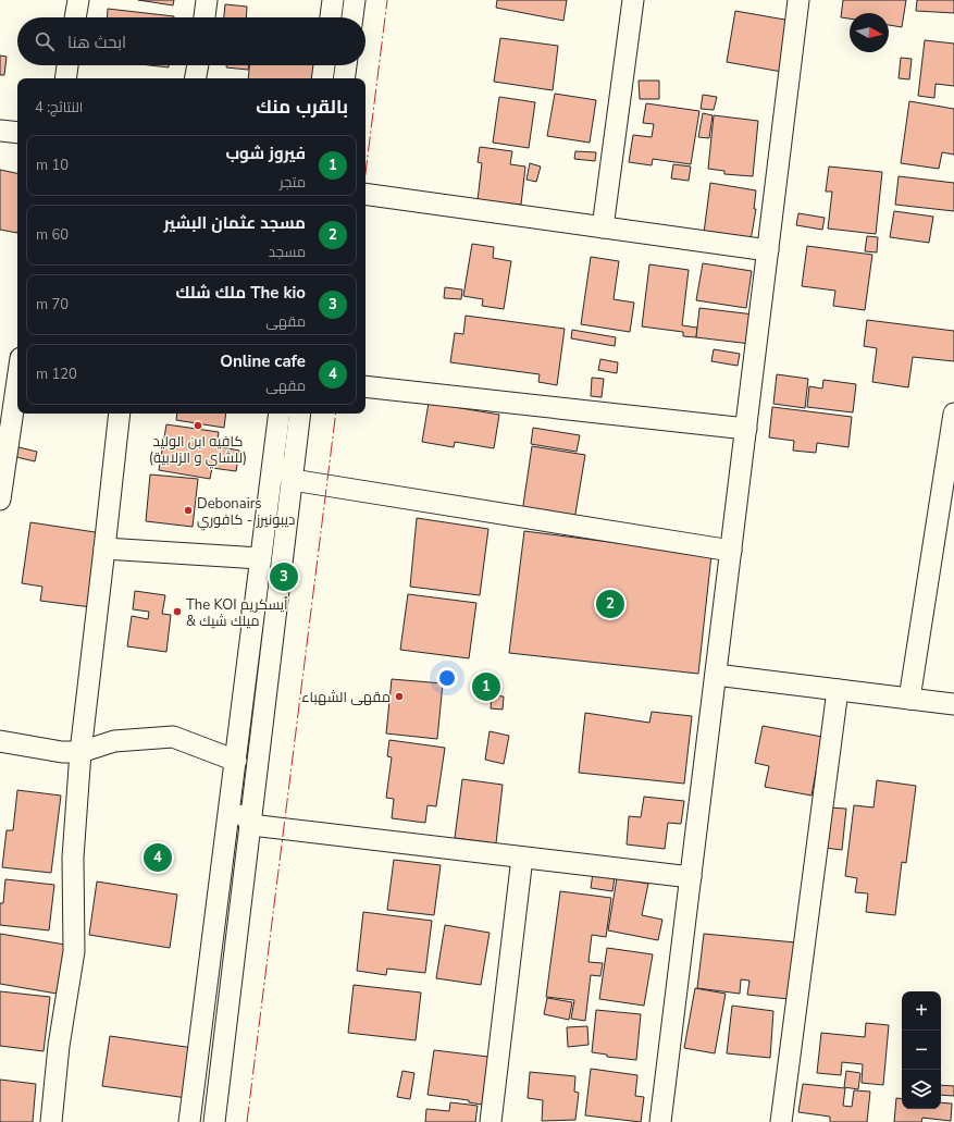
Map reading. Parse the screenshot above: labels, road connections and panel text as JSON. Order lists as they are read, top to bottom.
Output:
{
  "places": [
    "كافيه ابن الوليد (للشاي و الزلابية)",
    "Debonairs ديبونيرز - كافوري",
    "The KOI ٱيسكريم & ميلك شيك",
    "مقهى الشهباء"
  ],
  "north": "right",
  "page": {
    "search": "ابحث هنا",
    "heading": ["بالقرب منك", "النتائج: 4"],
    "list": [
      {
        "mark": "1",
        "name": "فيروز شوب",
        "note": "متجر",
        "value": "10 m"
      },
      {
        "mark": "2",
        "name": "مسجد عثمان البشير",
        "note": "مسجد",
        "value": "60 m"
      },
      {
        "mark": "3",
        "name": "The kio ملك شلك",
        "note": "مقهى",
        "value": "70 m"
      },
      {
        "mark": "4",
        "name": "Online cafe",
        "note": "مقهى",
        "value": "120 m"
      }
    ],
    "pins": [
      "3",
      "2",
      "1",
      "4"
    ],
    "map_buttons": ["+", "−"]
  }
}
